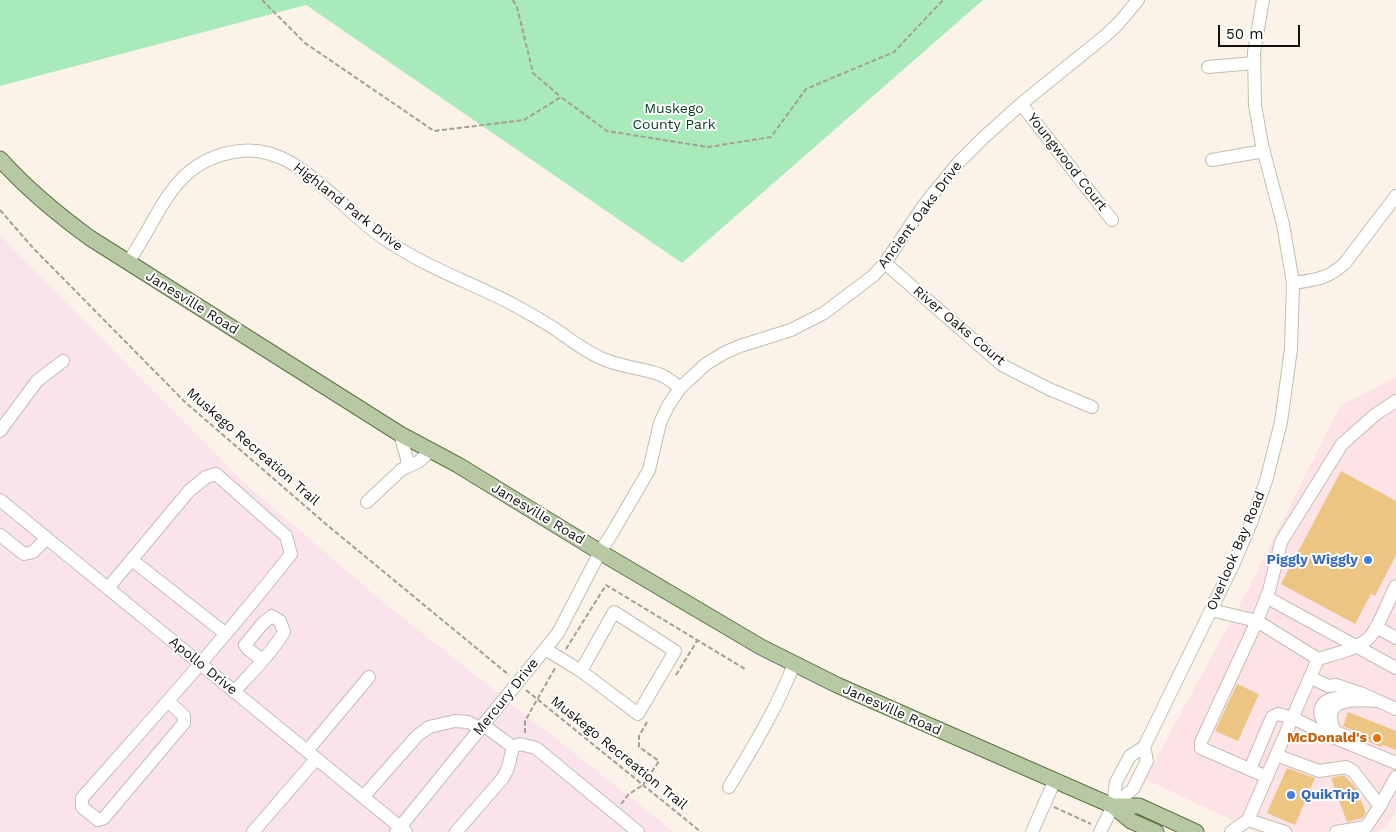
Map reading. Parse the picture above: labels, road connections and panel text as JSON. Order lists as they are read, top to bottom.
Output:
{
  "streets": {
    "main road": ["Janesville Road"],
    "street": [
      "Youngwood Court",
      "Highland Park Drive",
      "Ancient Oaks Drive",
      "River Oaks Court",
      "Overlook Bay Road",
      "Apollo Drive",
      "Mercury Drive"
    ],
    "path": ["Muskego Recreation Trail"]
  },
  "crossings": [
    ["Youngwood Court", "Ancient Oaks Drive"],
    ["Highland Park Drive", "Ancient Oaks Drive"],
    ["Highland Park Drive", "Janesville Road"],
    ["Ancient Oaks Drive", "Janesville Road"],
    ["Ancient Oaks Drive", "River Oaks Court"],
    ["Ancient Oaks Drive", "Mercury Drive"],
    ["Janesville Road", "Overlook Bay Road"],
    ["Janesville Road", "Mercury Drive"],
    ["Apollo Drive", "Mercury Drive"]
  ],
  "parks": ["Muskego County Park"],
  "places": ["Piggly Wiggly", "McDonald's", "QuikTrip"],
  "scale_bar": "50 m"
}
